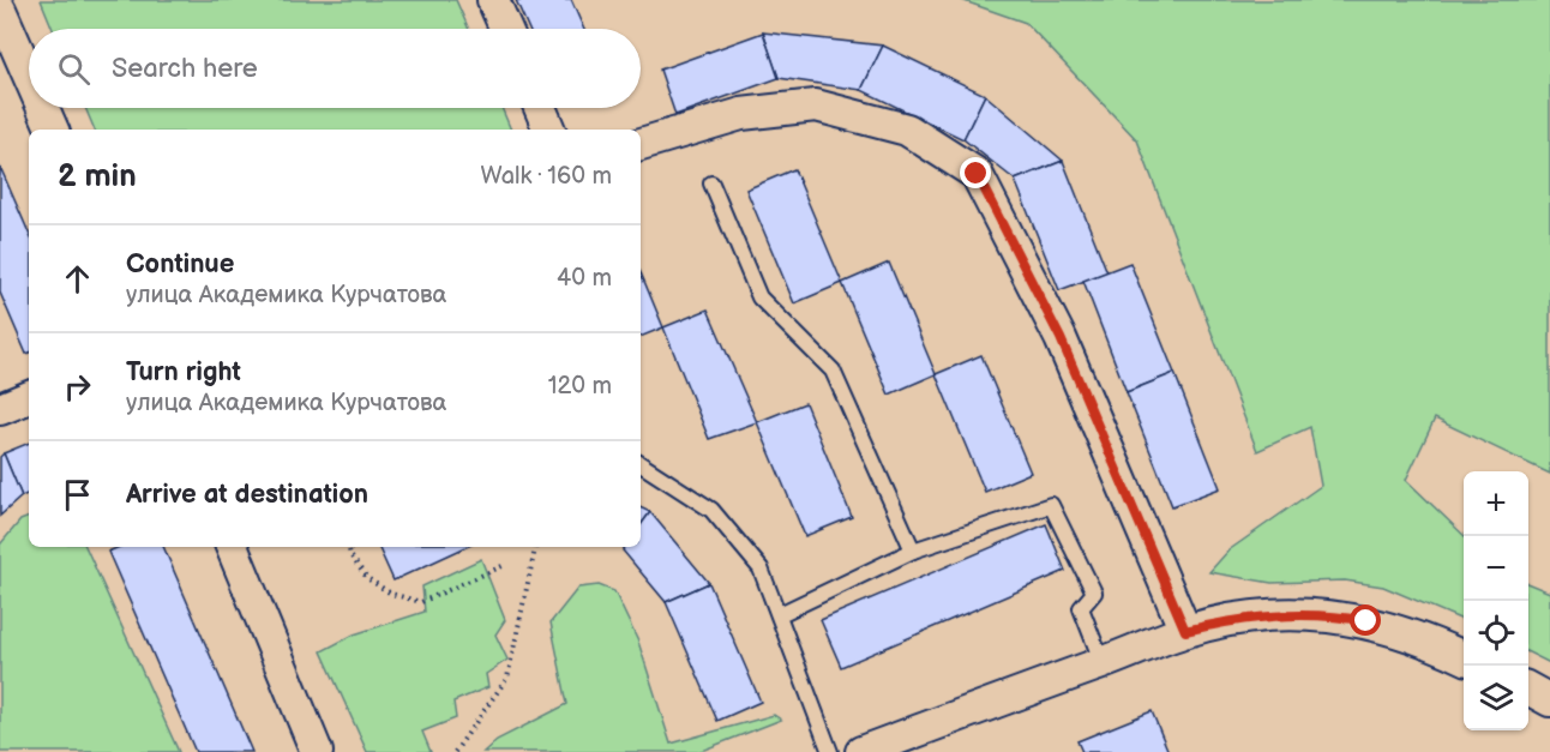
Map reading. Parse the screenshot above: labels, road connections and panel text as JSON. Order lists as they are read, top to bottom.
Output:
{
  "page": {
    "search": "Search here",
    "heading": ["2 min", "Walk · 160 m"],
    "list": [
      ["Continue", "улица Академика Курчатова", "40 m"],
      ["Turn right", "улица Академика Курчатова", "120 m"],
      "Arrive at destination"
    ],
    "map_buttons": ["+", "−"]
  }
}
